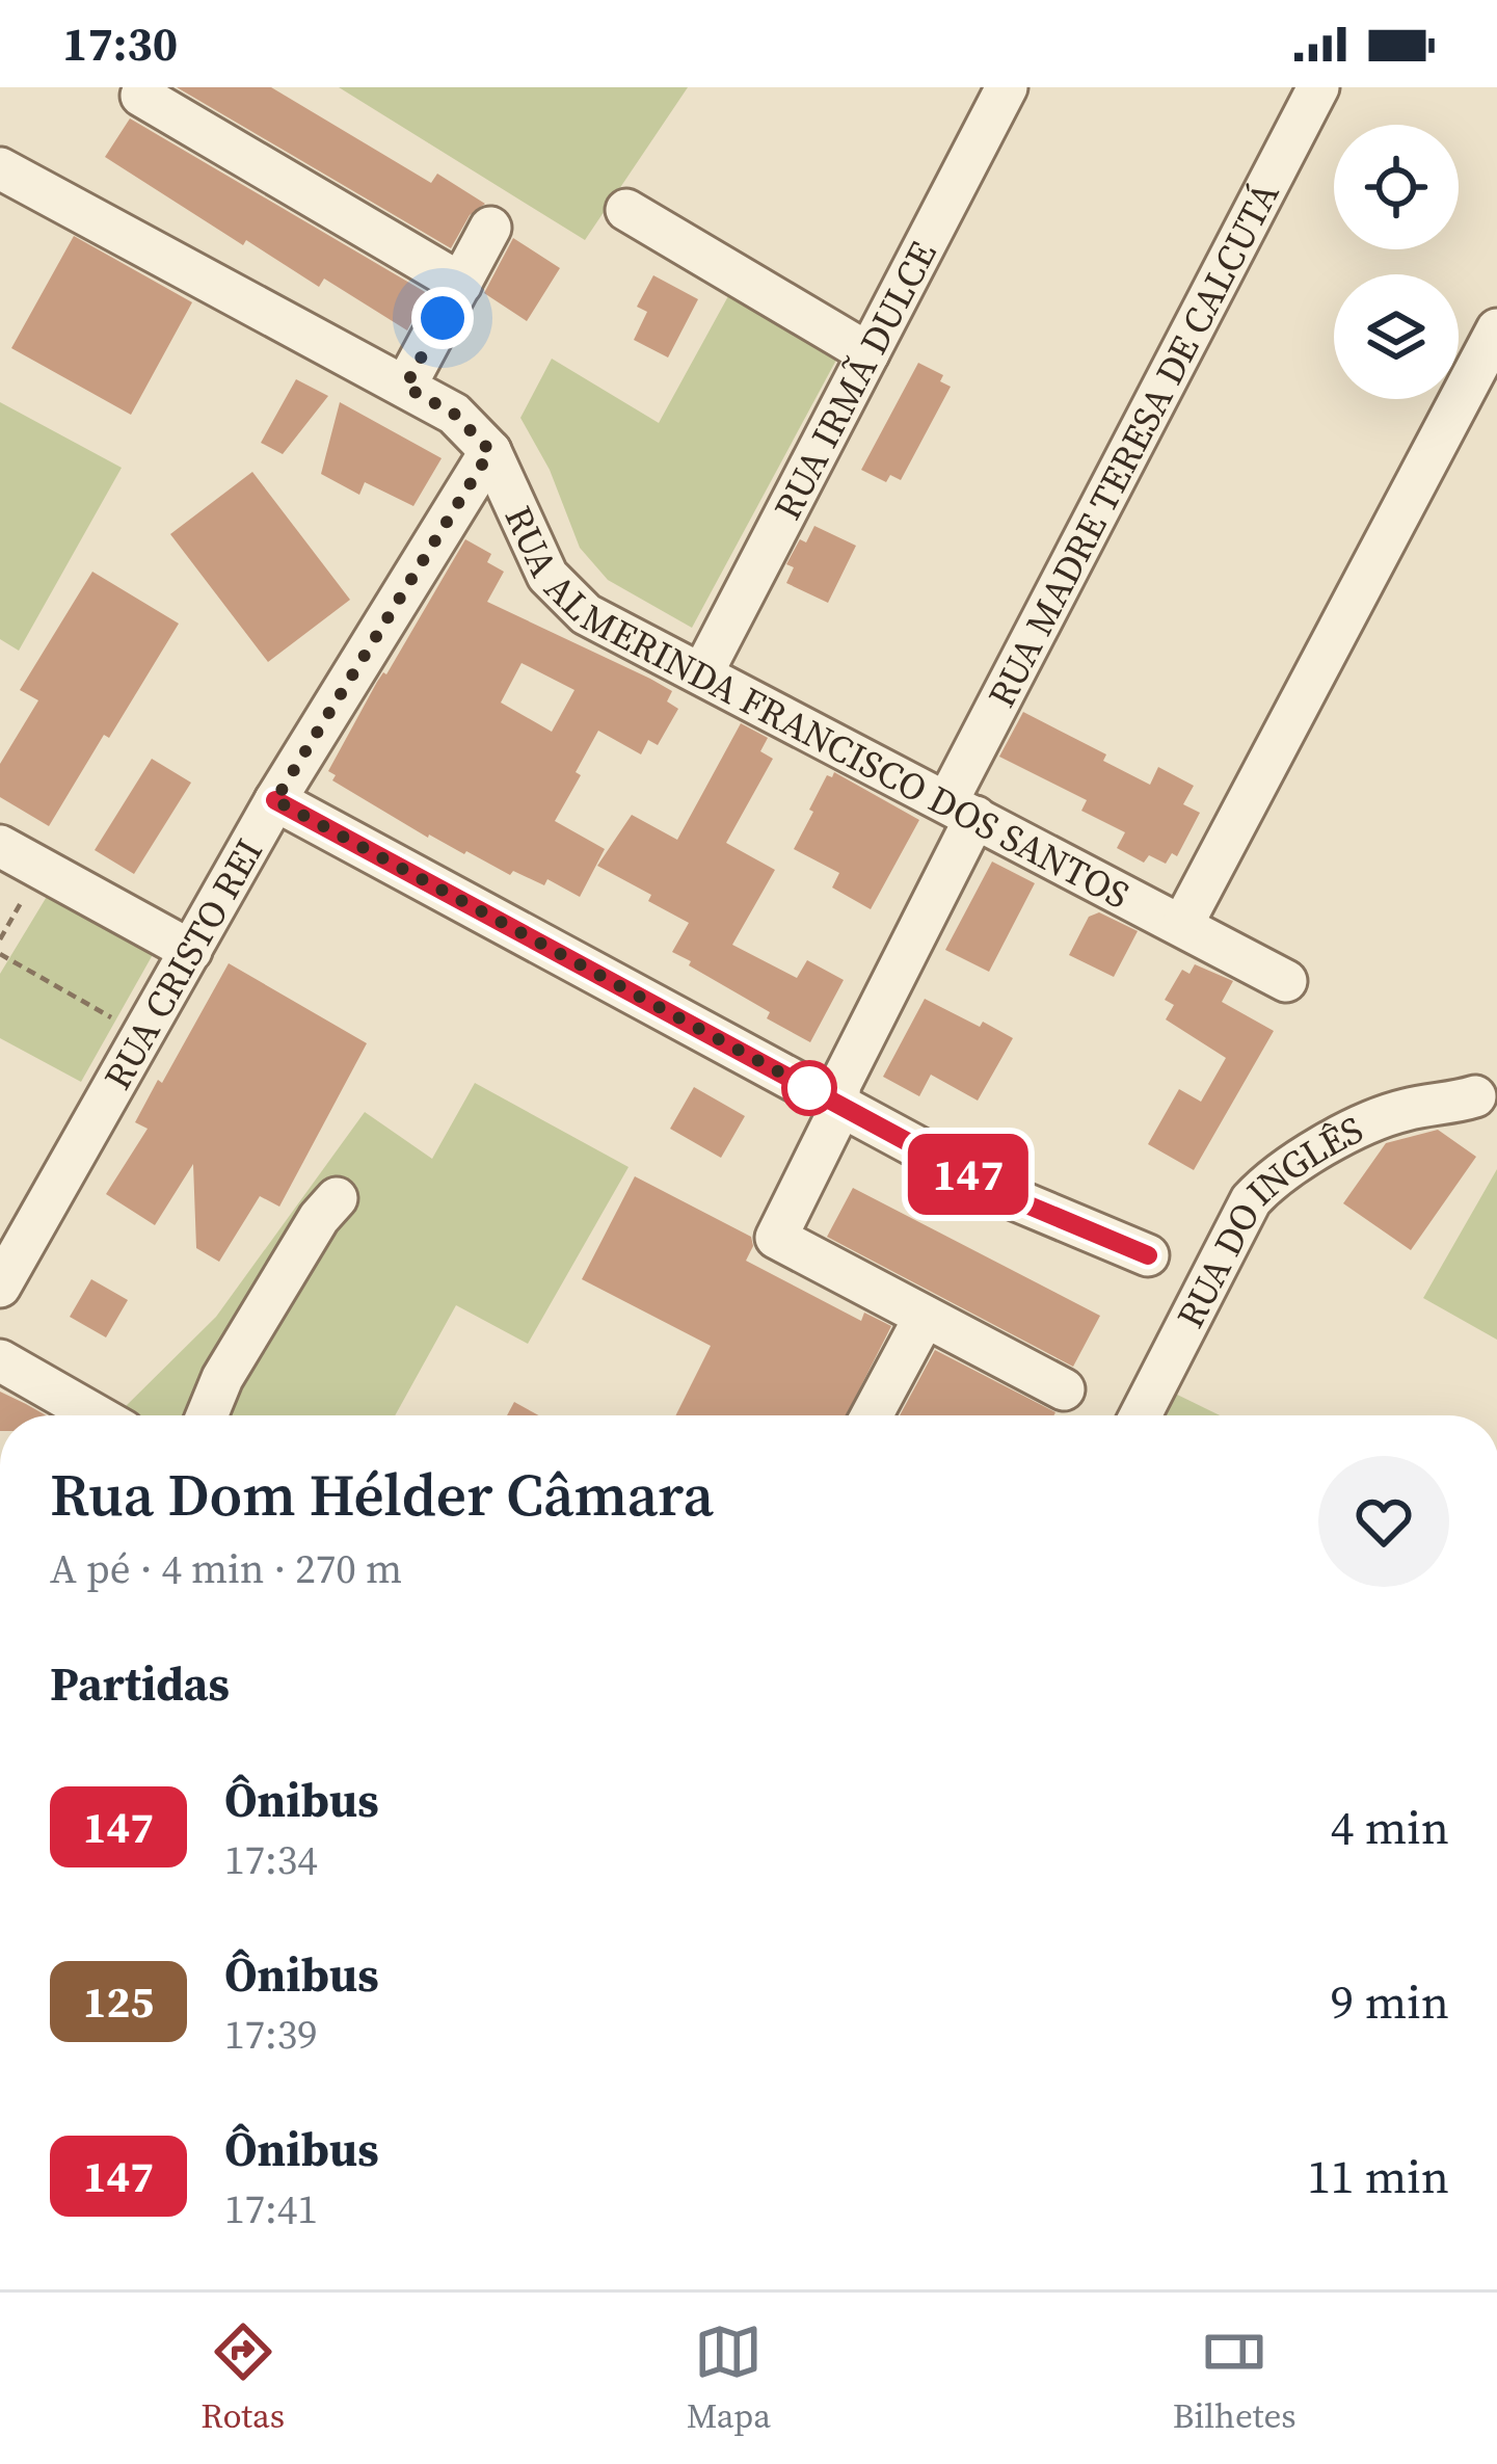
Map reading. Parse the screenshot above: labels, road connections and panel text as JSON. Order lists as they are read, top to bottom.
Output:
{
  "streets": {
    "street": [
      "RUA IRMÃ DULCE",
      "RUA MADRE TERESA DE CALCUTÁ",
      "RUA ALMERINDA FRANCISCO DOS SANTOS",
      "RUA CRISTO REI",
      "RUA DO INGLÊS"
    ]
  },
  "crossings": [
    ["RUA IRMÃ DULCE", "RUA ALMERINDA FRANCISCO DOS SANTOS"],
    ["RUA MADRE TERESA DE CALCUTÁ", "RUA ALMERINDA FRANCISCO DOS SANTOS"],
    ["RUA ALMERINDA FRANCISCO DOS SANTOS", "RUA CRISTO REI"]
  ],
  "lines": ["bus line 147"],
  "page": {
    "status": "17:30",
    "on_map": "147",
    "heading": [
      ["Rua Dom Hélder Câmara", "A pé · 4 min · 270 m"],
      "Partidas"
    ],
    "list": [
      {
        "mark": "147",
        "name": "Ônibus",
        "note": "17:34",
        "value": "4 min"
      },
      {
        "mark": "125",
        "name": "Ônibus",
        "note": "17:39",
        "value": "9 min"
      },
      {
        "mark": "147",
        "name": "Ônibus",
        "note": "17:41",
        "value": "11 min"
      }
    ],
    "tabs": ["Rotas", "Mapa", "Bilhetes"]
  }
}
